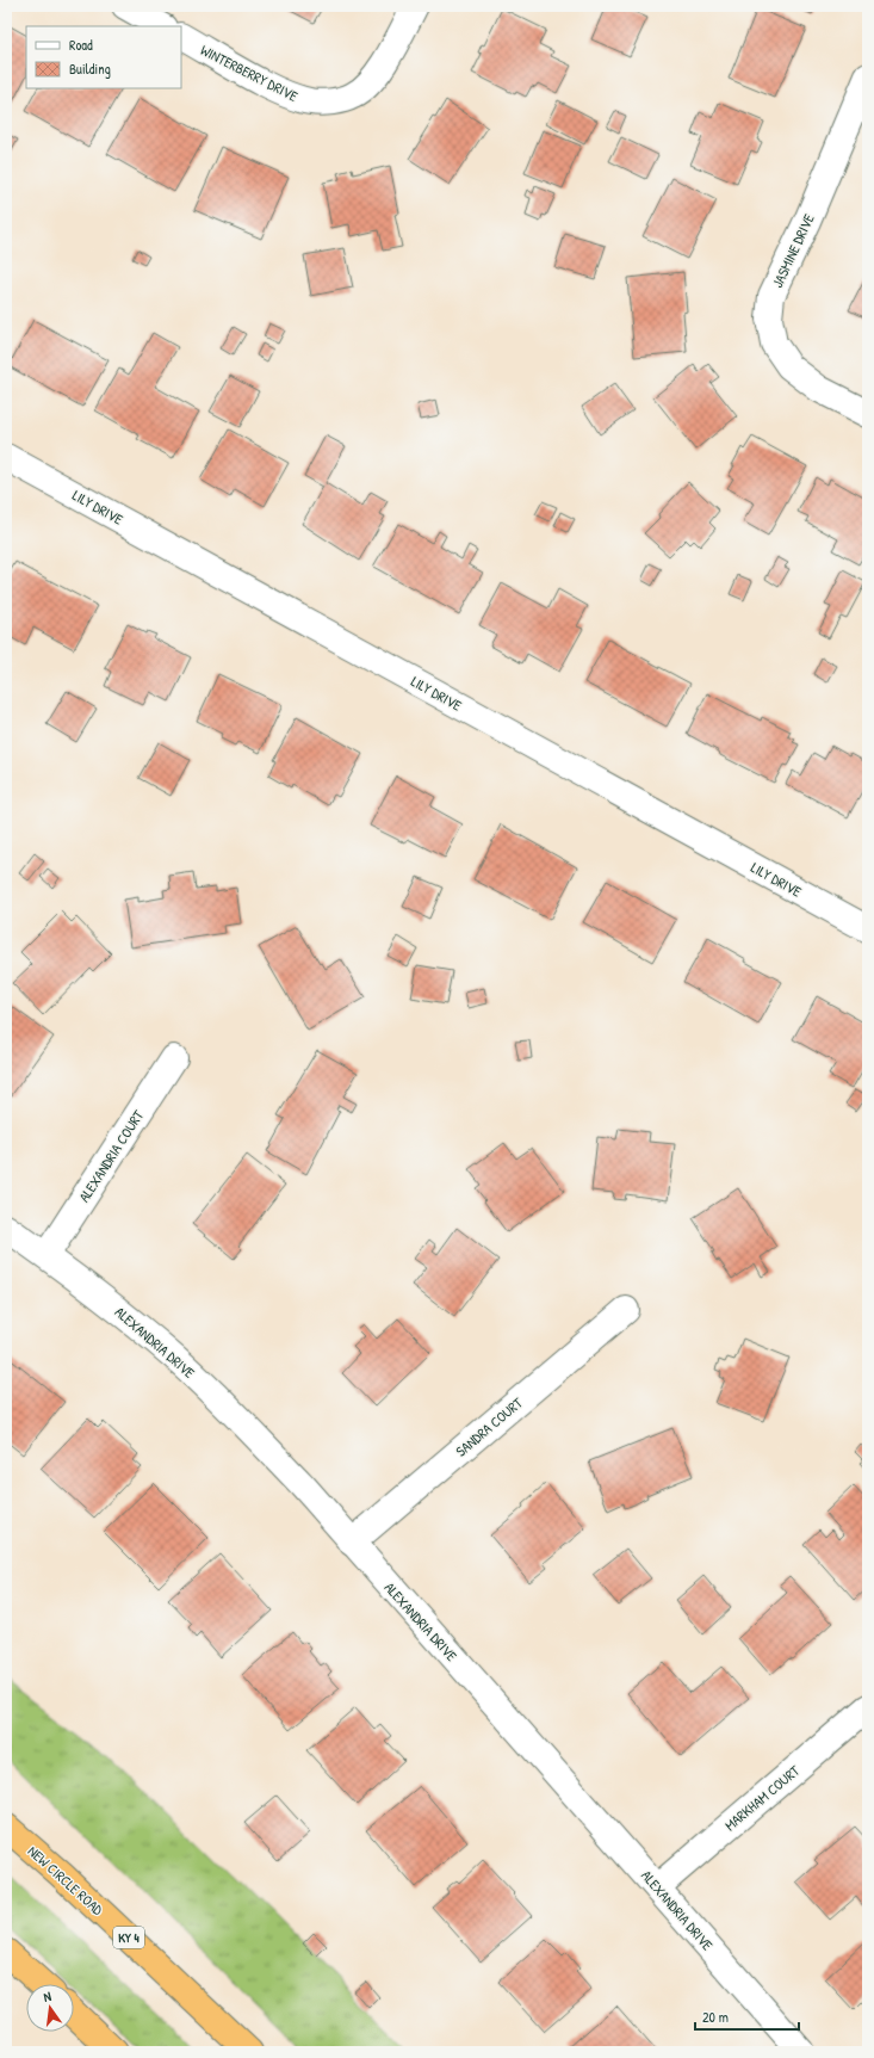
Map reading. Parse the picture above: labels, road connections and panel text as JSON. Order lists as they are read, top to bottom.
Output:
{
  "streets": {
    "highway": ["NEW CIRCLE ROAD", "KY 4"],
    "street": [
      "WINTERBERRY DRIVE",
      "JASMINE DRIVE",
      "LILY DRIVE",
      "ALEXANDRIA COURT",
      "ALEXANDRIA DRIVE",
      "SANDRA COURT",
      "MARKHAM COURT"
    ]
  },
  "crossings": [
    ["ALEXANDRIA COURT", "ALEXANDRIA DRIVE"],
    ["ALEXANDRIA DRIVE", "SANDRA COURT"],
    ["ALEXANDRIA DRIVE", "MARKHAM COURT"]
  ],
  "legend": ["Road", "Building"],
  "scale_bar": "20 m",
  "north": "top"
}
